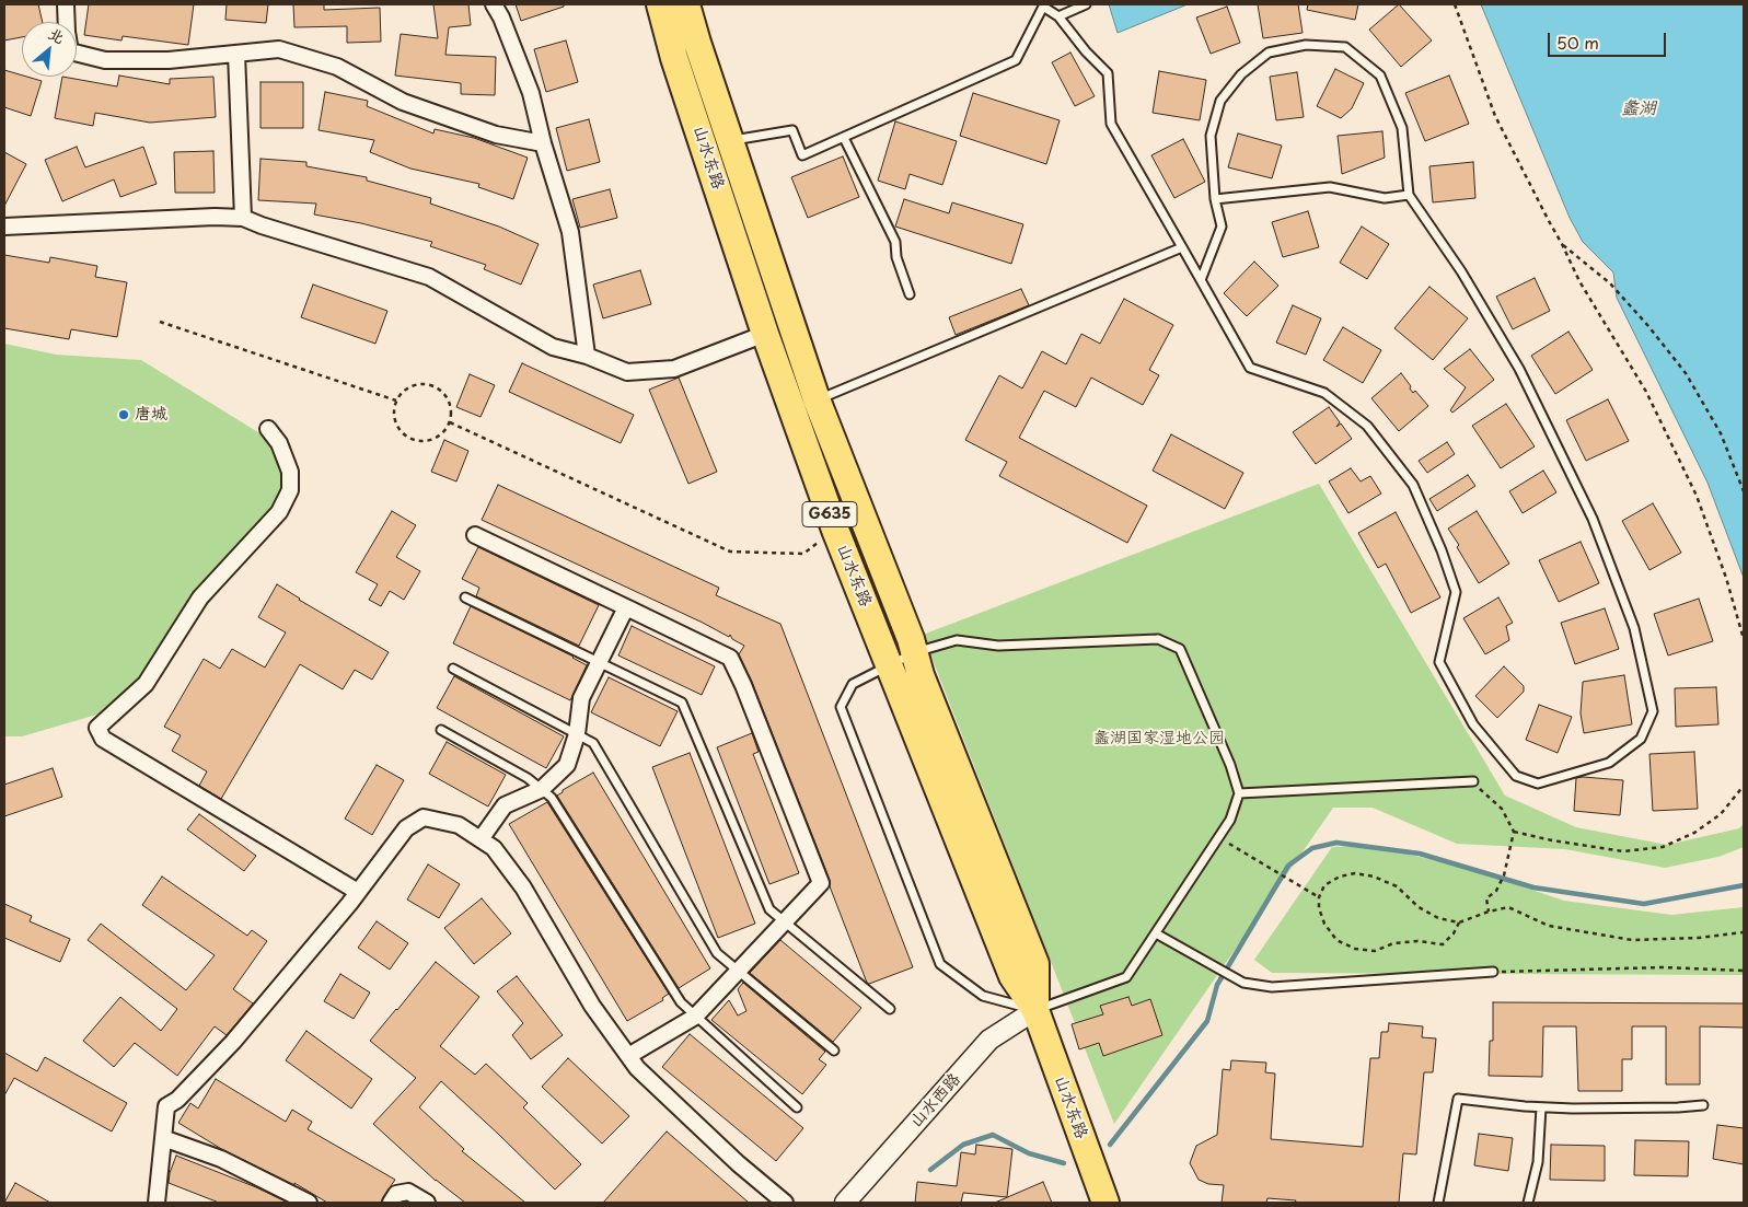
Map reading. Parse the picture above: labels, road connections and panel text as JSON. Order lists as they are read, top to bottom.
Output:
{
  "streets": {
    "highway": ["山水东路", "G635"],
    "street": ["山水西路"]
  },
  "crossings": [
    ["山水东路", "山水西路"]
  ],
  "water": ["蠡湖"],
  "parks": ["蠡湖国家湿地公园"],
  "places": ["唐城"],
  "scale_bar": "50 m",
  "north": "top right"
}
